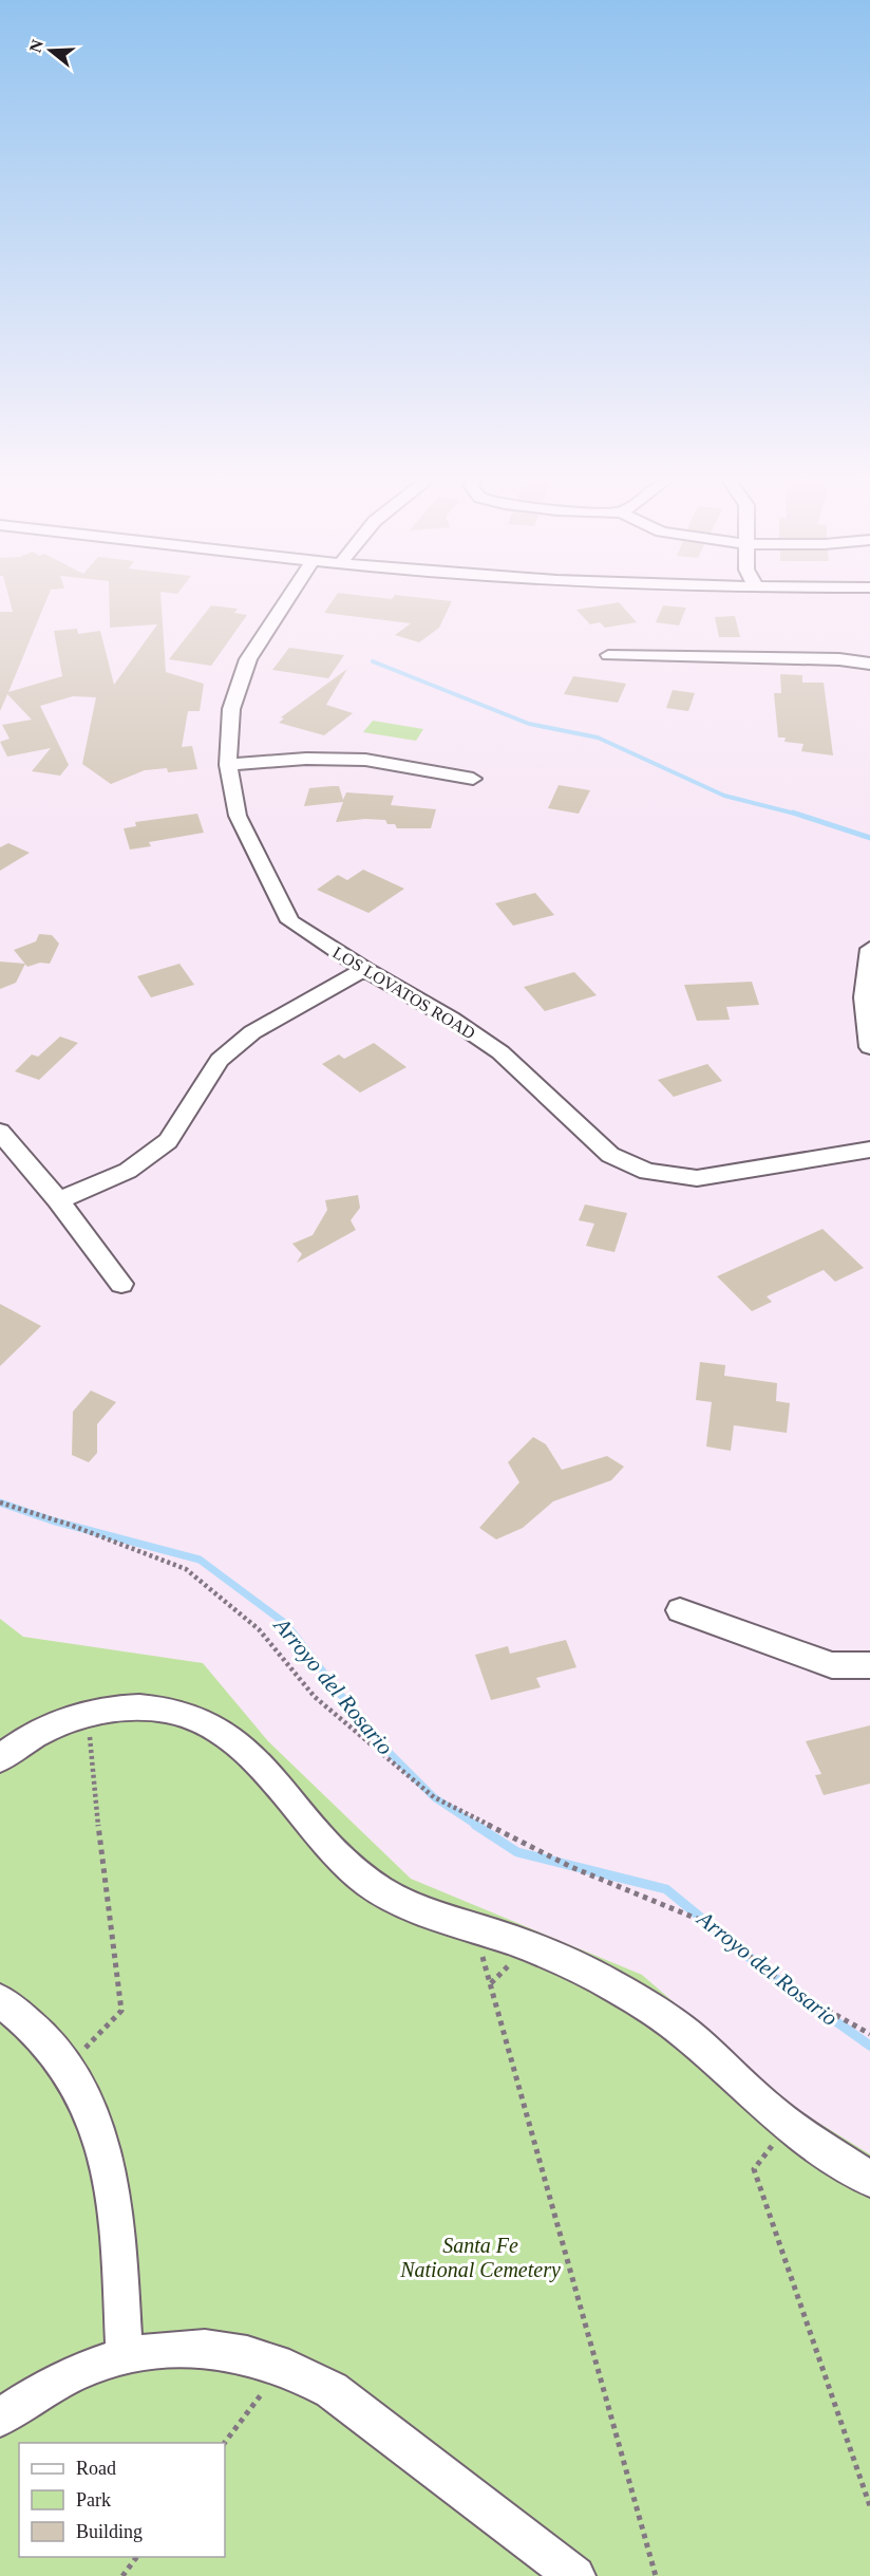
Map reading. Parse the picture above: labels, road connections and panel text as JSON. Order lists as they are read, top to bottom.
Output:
{
  "streets": {
    "street": ["LOS LOVATOS ROAD"]
  },
  "water": ["Arroyo del Rosario"],
  "parks": ["Santa Fe National Cemetery"],
  "legend": ["Road", "Park", "Building"],
  "north": "left"
}
